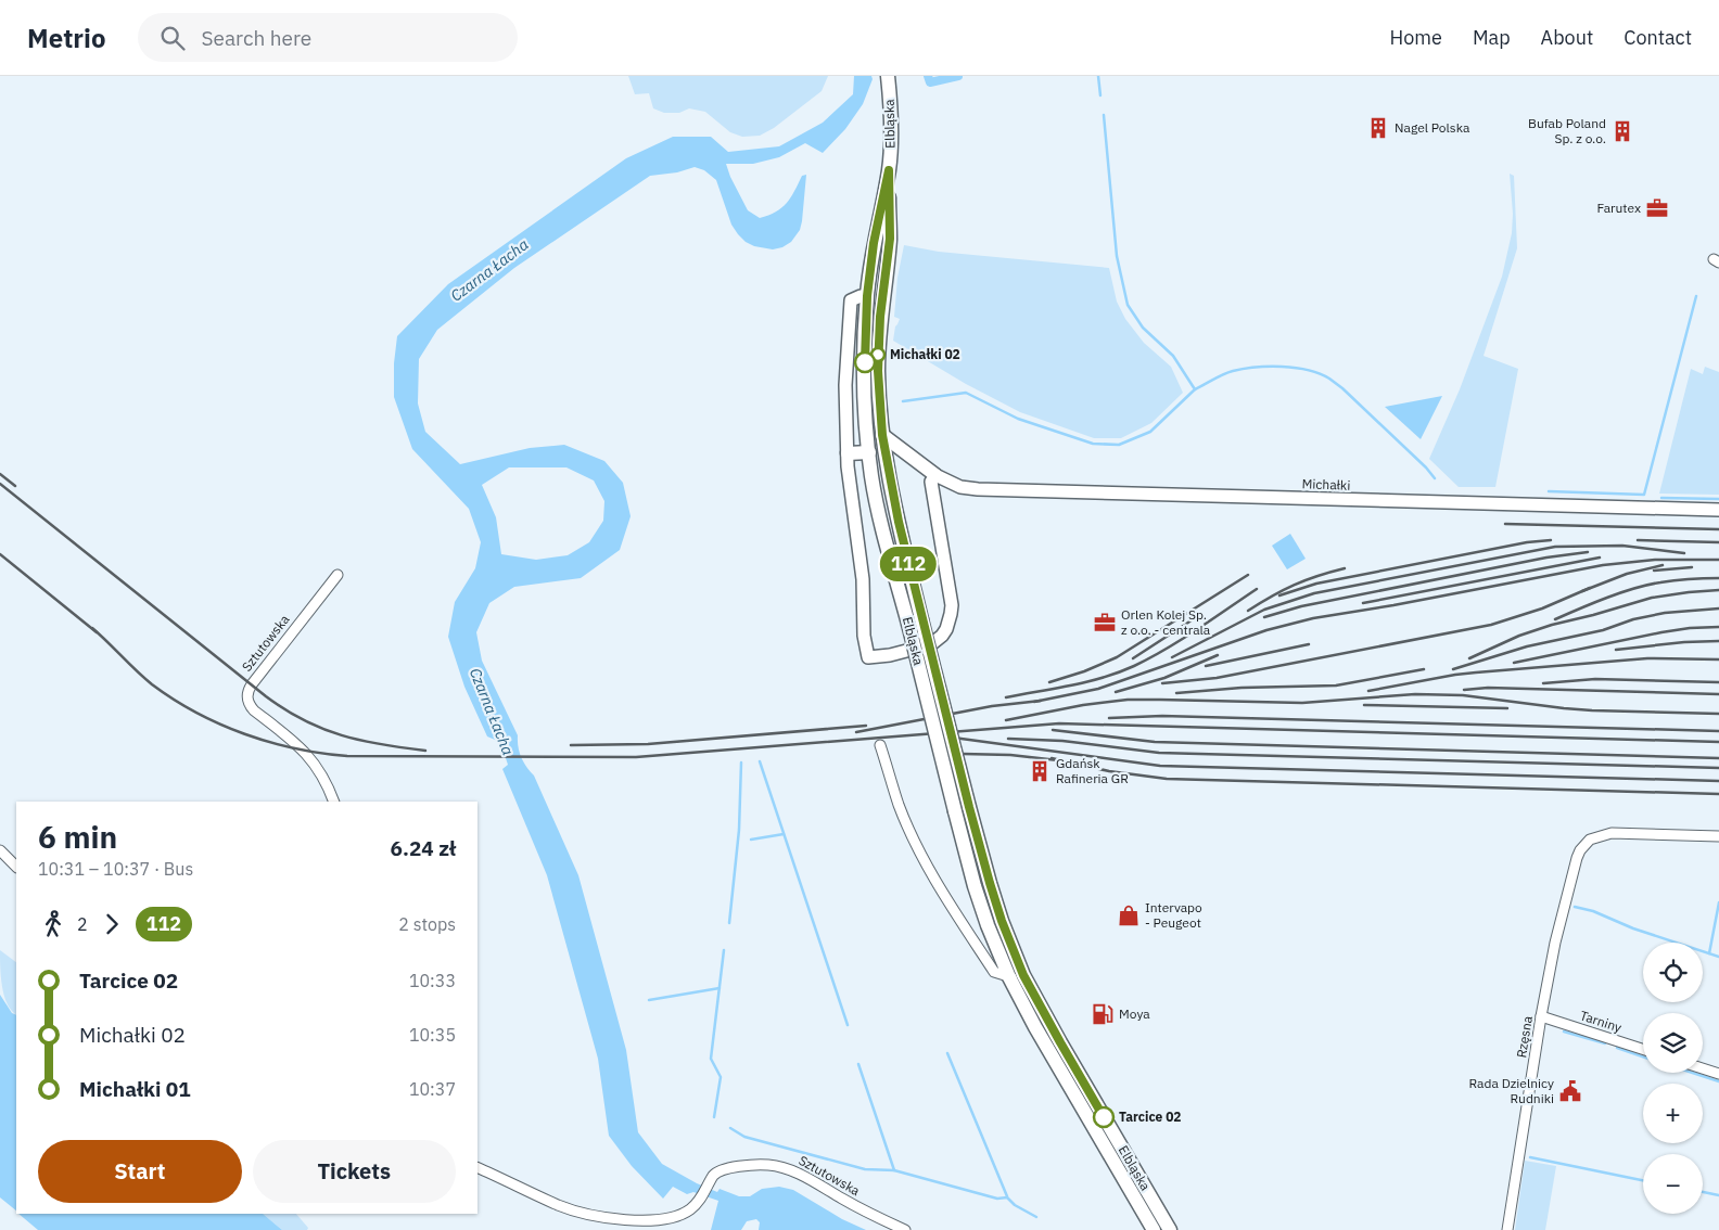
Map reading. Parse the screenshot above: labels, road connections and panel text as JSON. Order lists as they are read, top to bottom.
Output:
{
  "streets": {
    "main road": ["Elbląska"],
    "street": [
      "Michałki",
      "Sztutowska",
      "Tarniny",
      "Rzęsna"
    ]
  },
  "crossings": [
    ["Tarniny", "Rzęsna"]
  ],
  "water": ["Czarna Łacha"],
  "places": {
    "building": ["Nagel Polska", "Bufab Poland Sp. z o.o.", "Gdańsk Rafineria GR"],
    "office": ["Farutex", "Orlen Kolej Sp. z o.o. - centrala"],
    "other": ["Michałki 02", "Tarcice 02"],
    "shop": ["Intervapo - Peugeot"],
    "fuel station": ["Moya"],
    "public building": ["Rada Dzielnicy Rudniki"]
  },
  "lines": ["bus line 112"],
  "page": {
    "header": "Metrio",
    "search": "Search here",
    "nav": [
      "Home",
      "Map",
      "About",
      "Contact"
    ],
    "on_map": "112",
    "heading": ["6 min", "10:31 – 10:37 · Bus", "6.24 zł"],
    "legs": ["2", "112", "2 stops"],
    "map_buttons": ["+", "−"],
    "list": [
      {
        "name": "Tarcice 02",
        "value": "10:33"
      },
      {
        "name": "Michałki 02",
        "value": "10:35"
      },
      {
        "name": "Michałki 01",
        "value": "10:37"
      }
    ],
    "buttons": ["Start", "Tickets"]
  }
}
